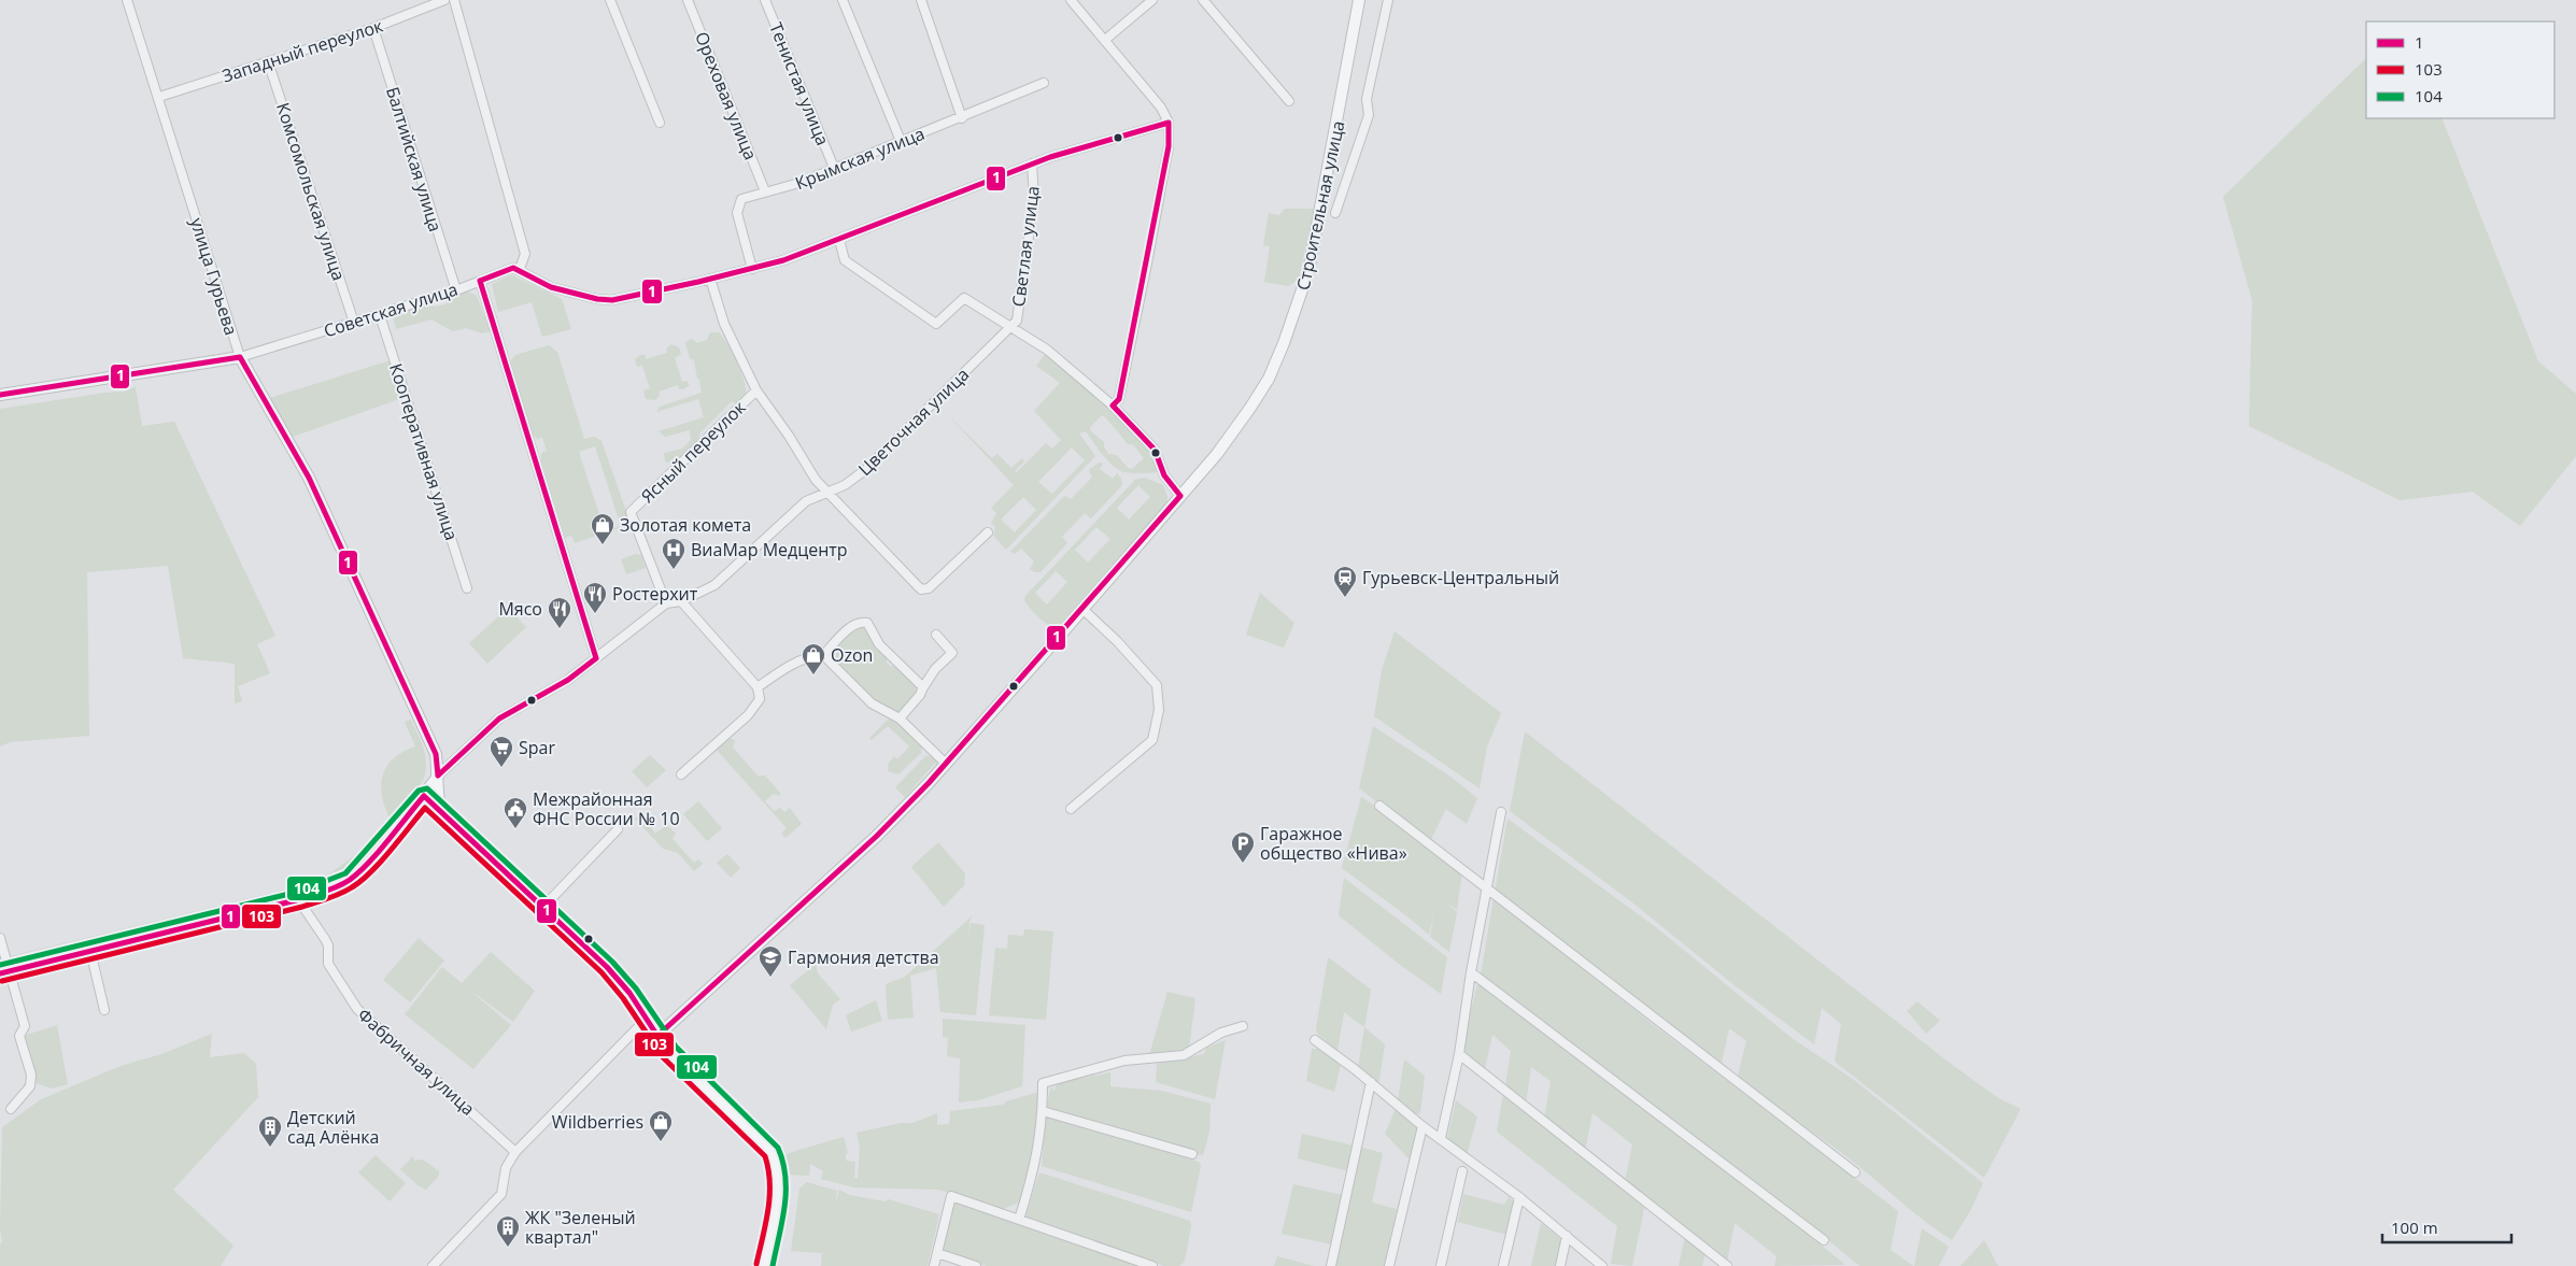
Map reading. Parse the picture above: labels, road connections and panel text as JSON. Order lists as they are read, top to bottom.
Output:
{
  "streets": {
    "main road": ["Строительная улица", "улица Гурьева", "Советская улица"],
    "street": [
      "Западный переулок",
      "Тенистая улица",
      "Ореховая улица",
      "Крымская улица",
      "Балтийская улица",
      "Комсомольская улица",
      "Светлая улица",
      "Цветочная улица",
      "Кооперативная улица",
      "Ясный переулок",
      "Фабричная улица"
    ]
  },
  "crossings": [
    ["Западный переулок", "Балтийская улица"],
    ["Западный переулок", "Комсомольская улица"],
    ["Западный переулок", "улица Гурьева"],
    ["Тенистая улица", "Крымская улица"],
    ["Ореховая улица", "Крымская улица"],
    ["Балтийская улица", "Советская улица"],
    ["Комсомольская улица", "Советская улица"],
    ["Светлая улица", "Цветочная улица"],
    ["улица Гурьева", "Советская улица"],
    ["Советская улица", "Кооперативная улица"],
    ["Цветочная улица", "Ясный переулок"]
  ],
  "places": {
    "shop": ["Золотая комета", "Ozon", "Wildberries"],
    "hospital": ["ВиаМар Медцентр"],
    "station": ["Гурьевск-Центральный"],
    "restaurant": ["Ростерхит", "Мясо"],
    "supermarket": ["Spar"],
    "public building": ["Межрайонная ФНС России № 10"],
    "parking": ["Гаражное общество «Нива»"],
    "school or university": ["Гармония детства"],
    "building": ["Детский сад Алёнка", "ЖК \"Зеленый квартал\""]
  },
  "lines": ["transit line 1", "transit line 104", "transit line 103"],
  "legend": ["1", "103", "104"],
  "scale_bar": "100 m"
}
